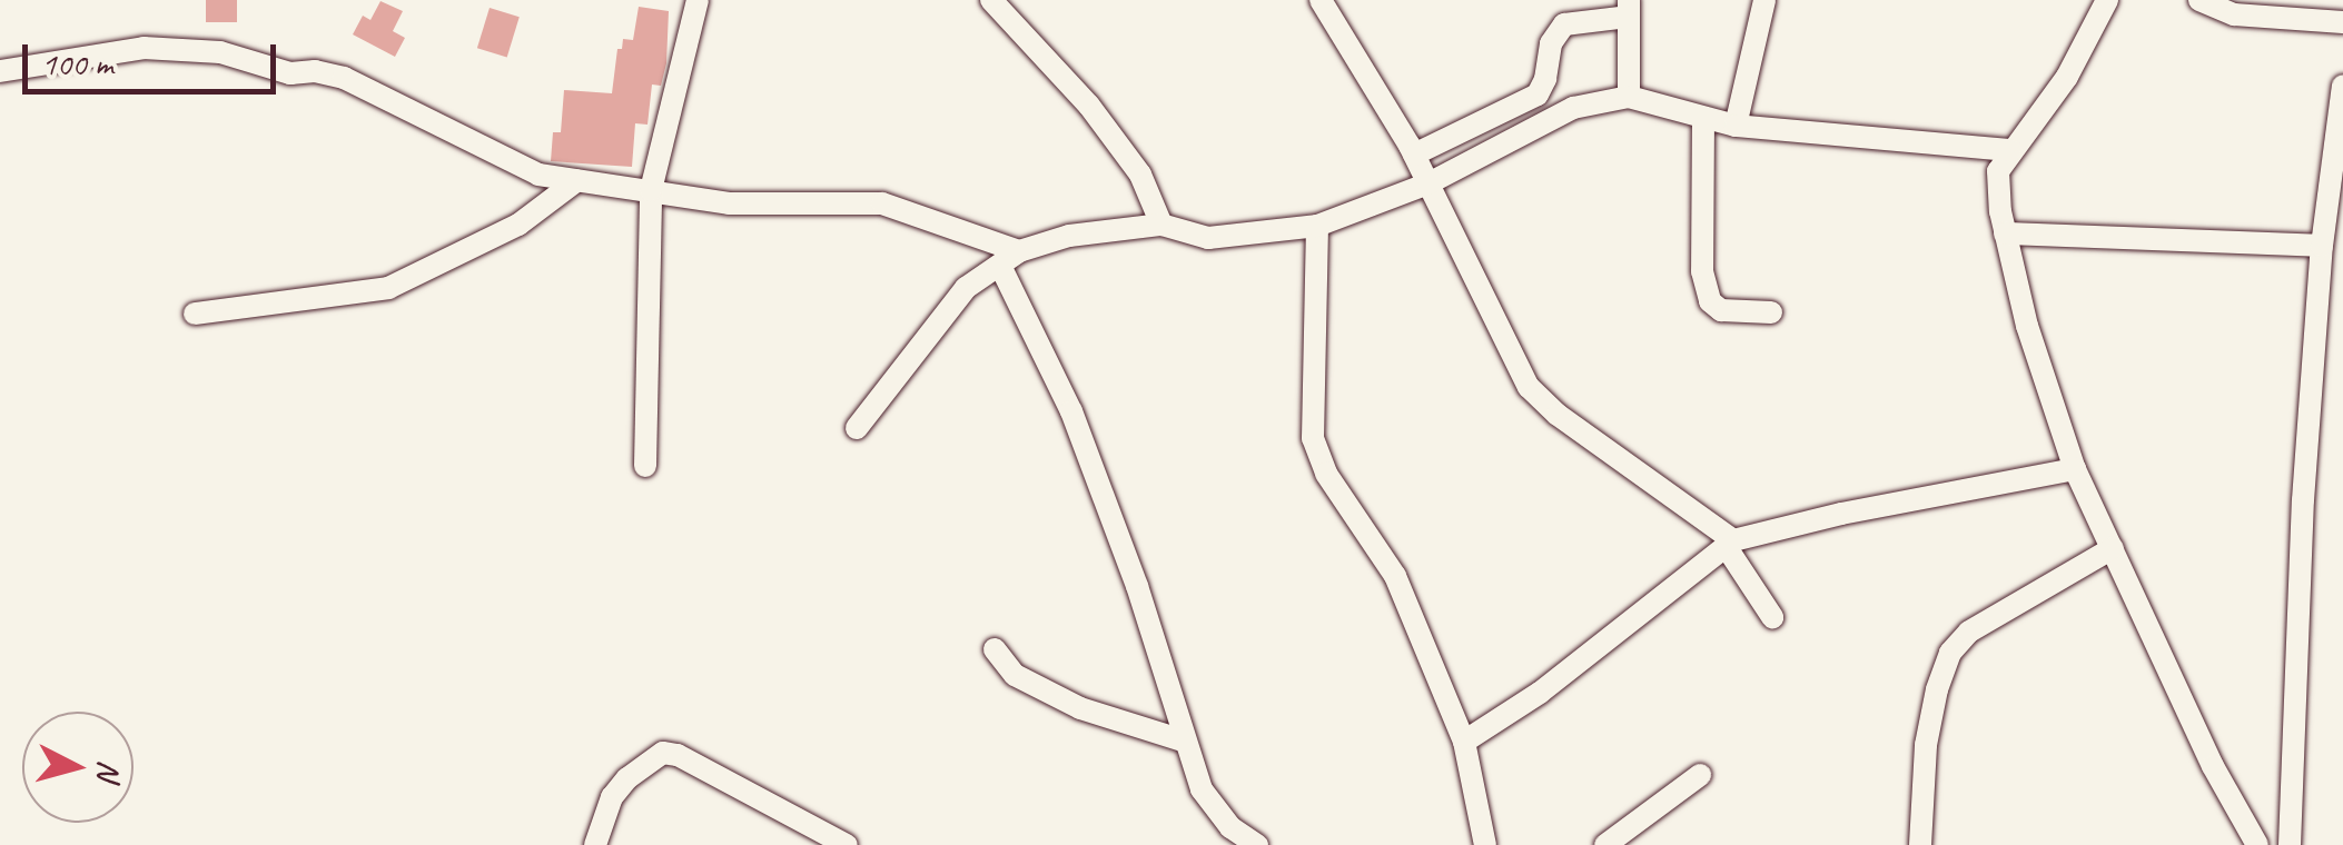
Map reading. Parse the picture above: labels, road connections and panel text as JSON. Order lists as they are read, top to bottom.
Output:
{
  "scale_bar": "100 m",
  "north": "right"
}
